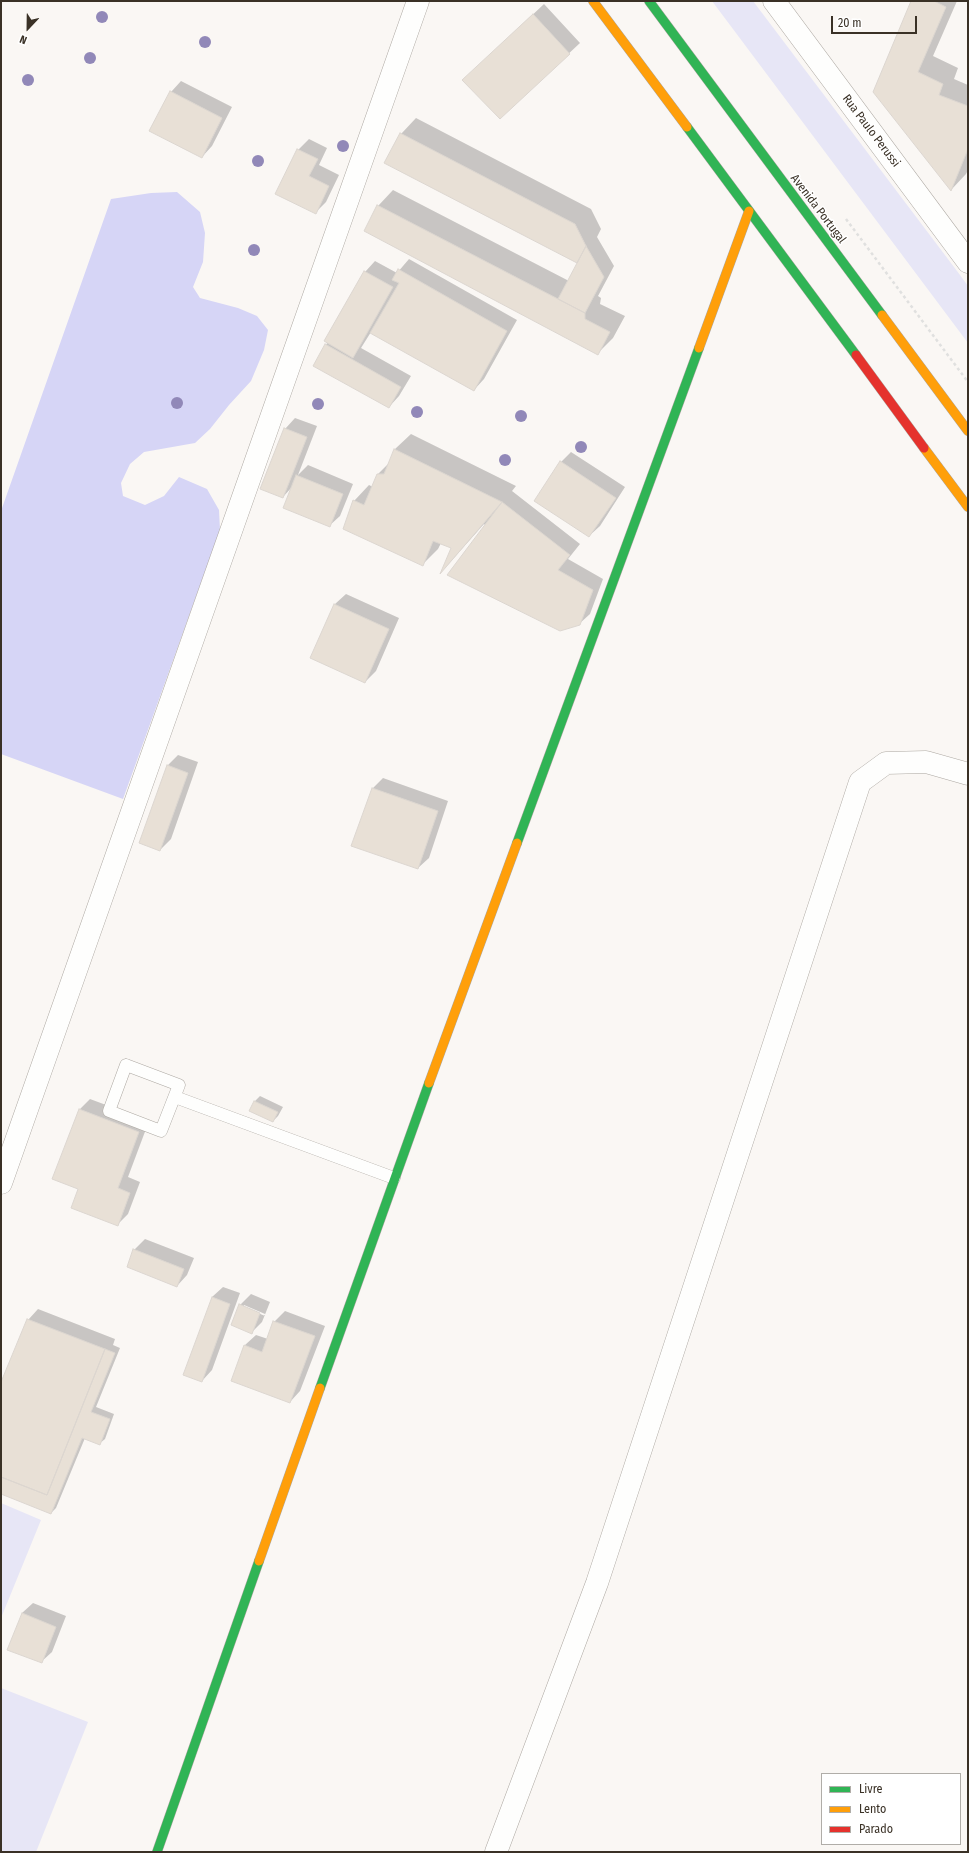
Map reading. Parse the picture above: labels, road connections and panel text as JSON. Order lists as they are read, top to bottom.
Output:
{
  "streets": {
    "street": ["Rua Paulo Perussi", "Avenida Portugal"]
  },
  "legend": ["Livre", "Lento", "Parado"],
  "scale_bar": "20 m",
  "north": "bottom"
}
